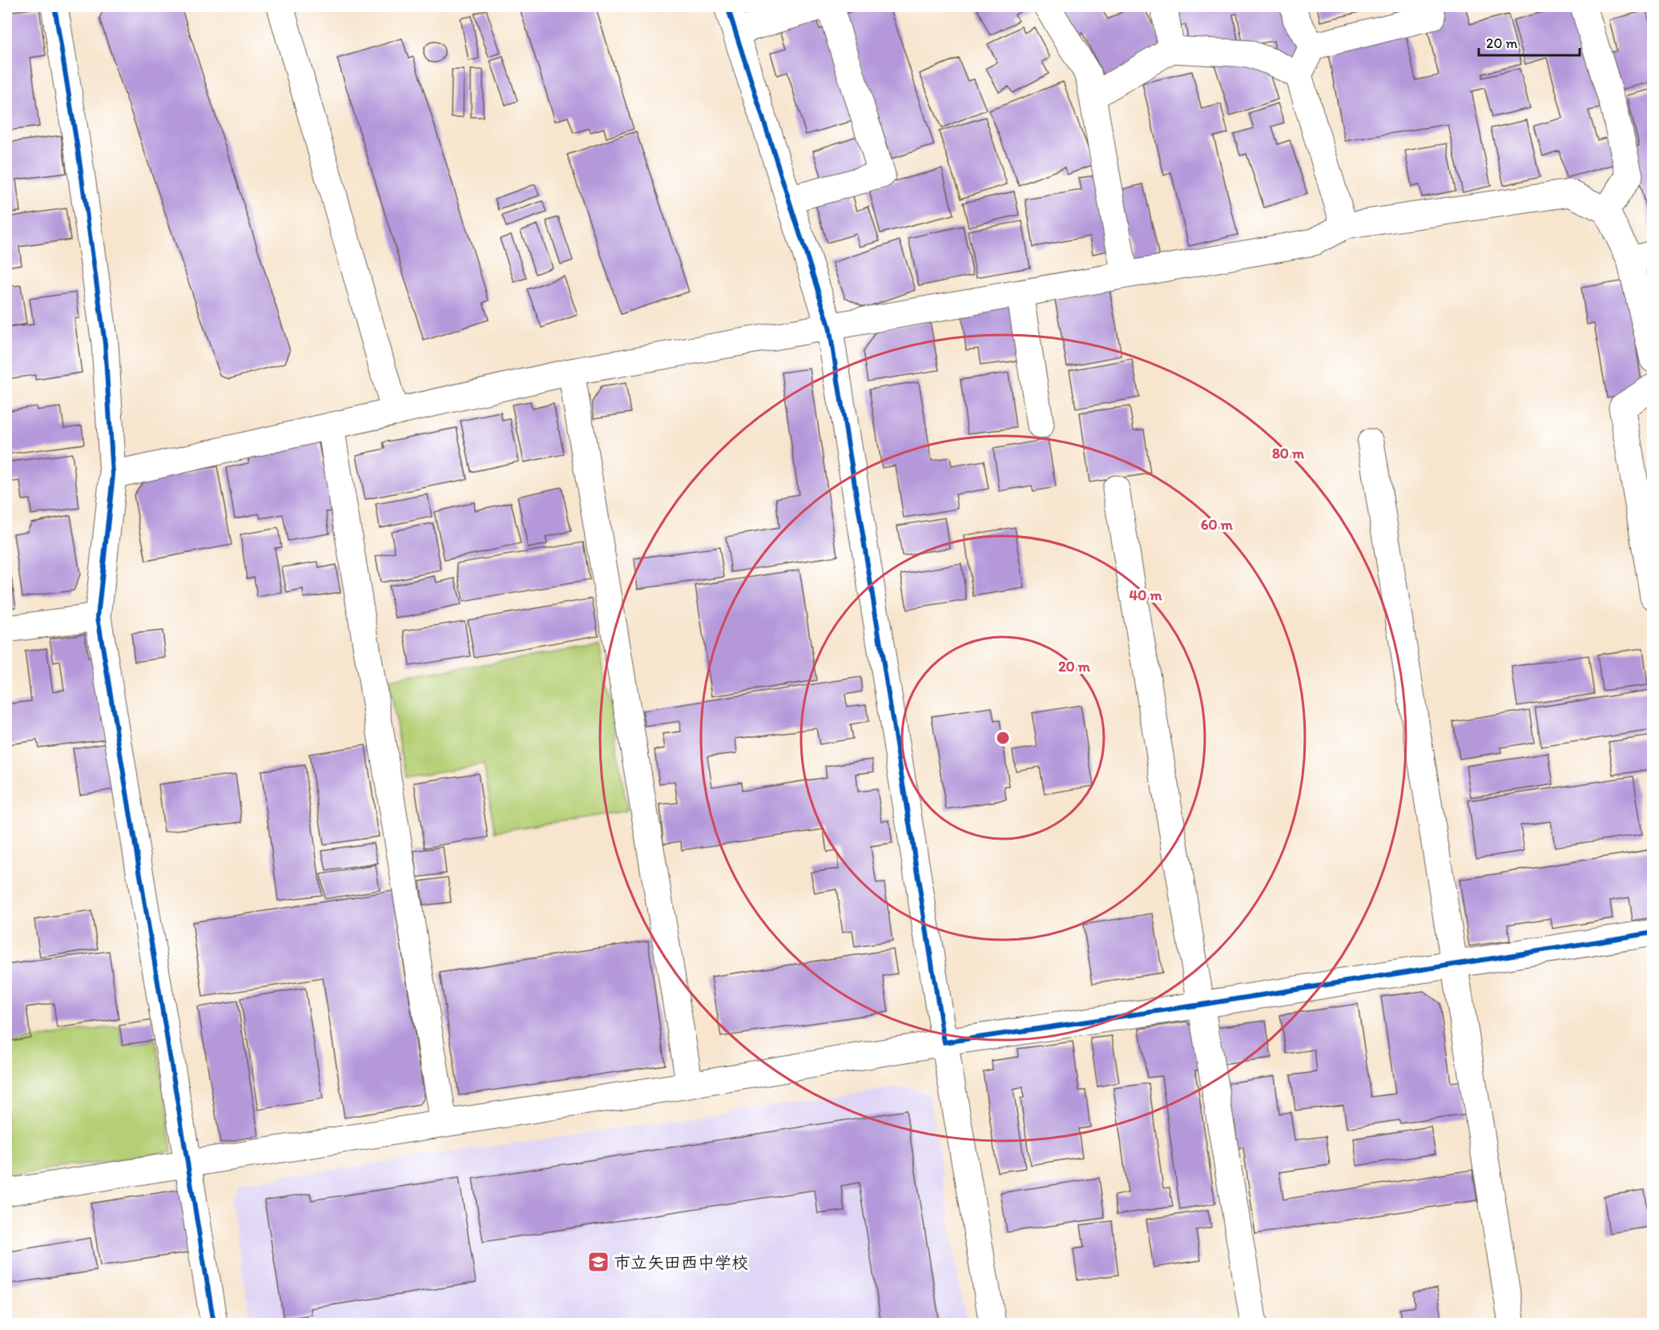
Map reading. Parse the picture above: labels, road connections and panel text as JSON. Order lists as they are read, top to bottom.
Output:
{
  "places": {
    "school or university": ["市立矢田西中学校"]
  },
  "scale_bar": "20 m",
  "rings": [
    "80 m",
    "60 m",
    "40 m",
    "20 m"
  ]
}
